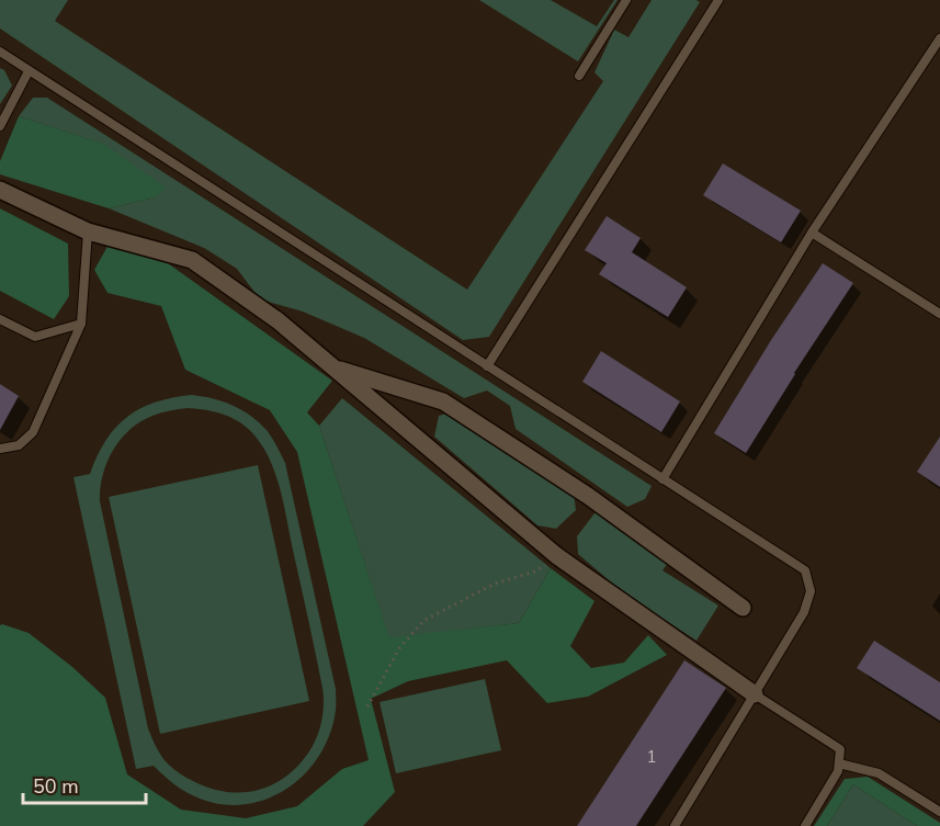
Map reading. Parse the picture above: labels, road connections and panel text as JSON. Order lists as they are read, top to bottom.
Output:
{
  "house_numbers": ["1"],
  "scale_bar": "50 m"
}
